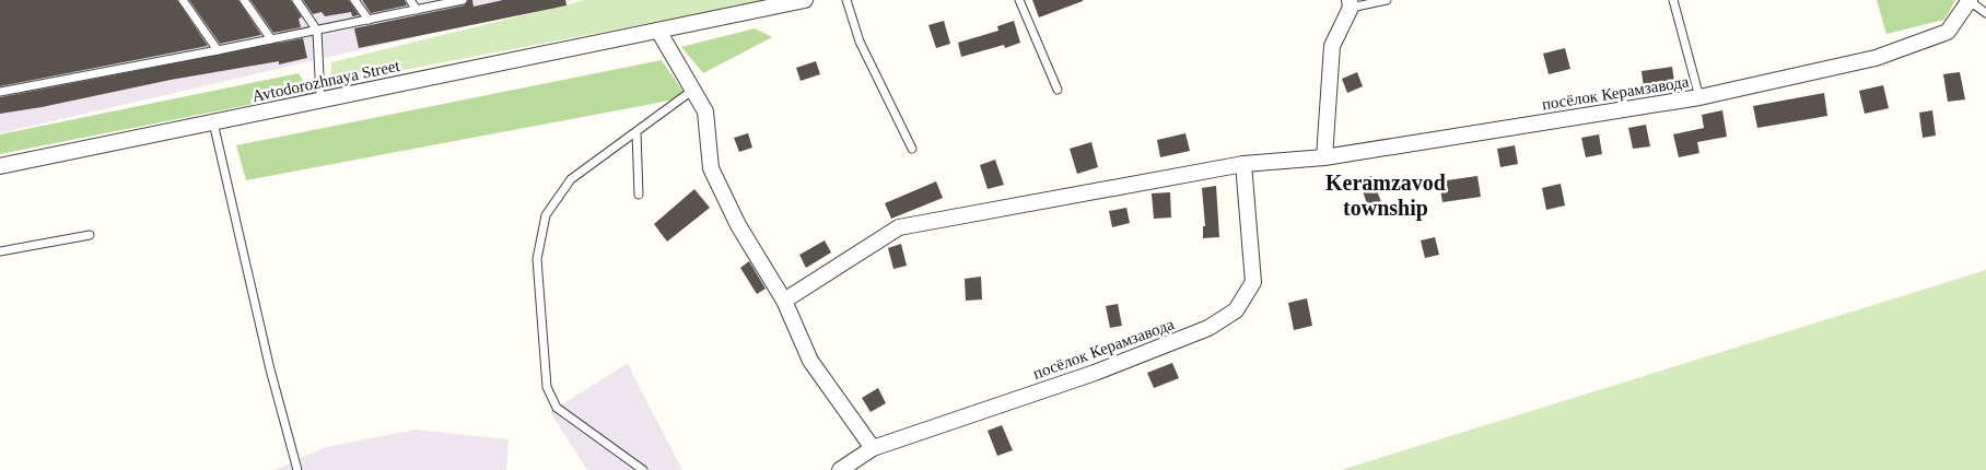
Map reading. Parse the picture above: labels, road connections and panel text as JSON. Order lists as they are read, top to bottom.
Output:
{
  "streets": {
    "street": ["Avtodorozhnaya Street", "посёлок Керамзавода"]
  },
  "districts": ["Keramzavod township"]
}
